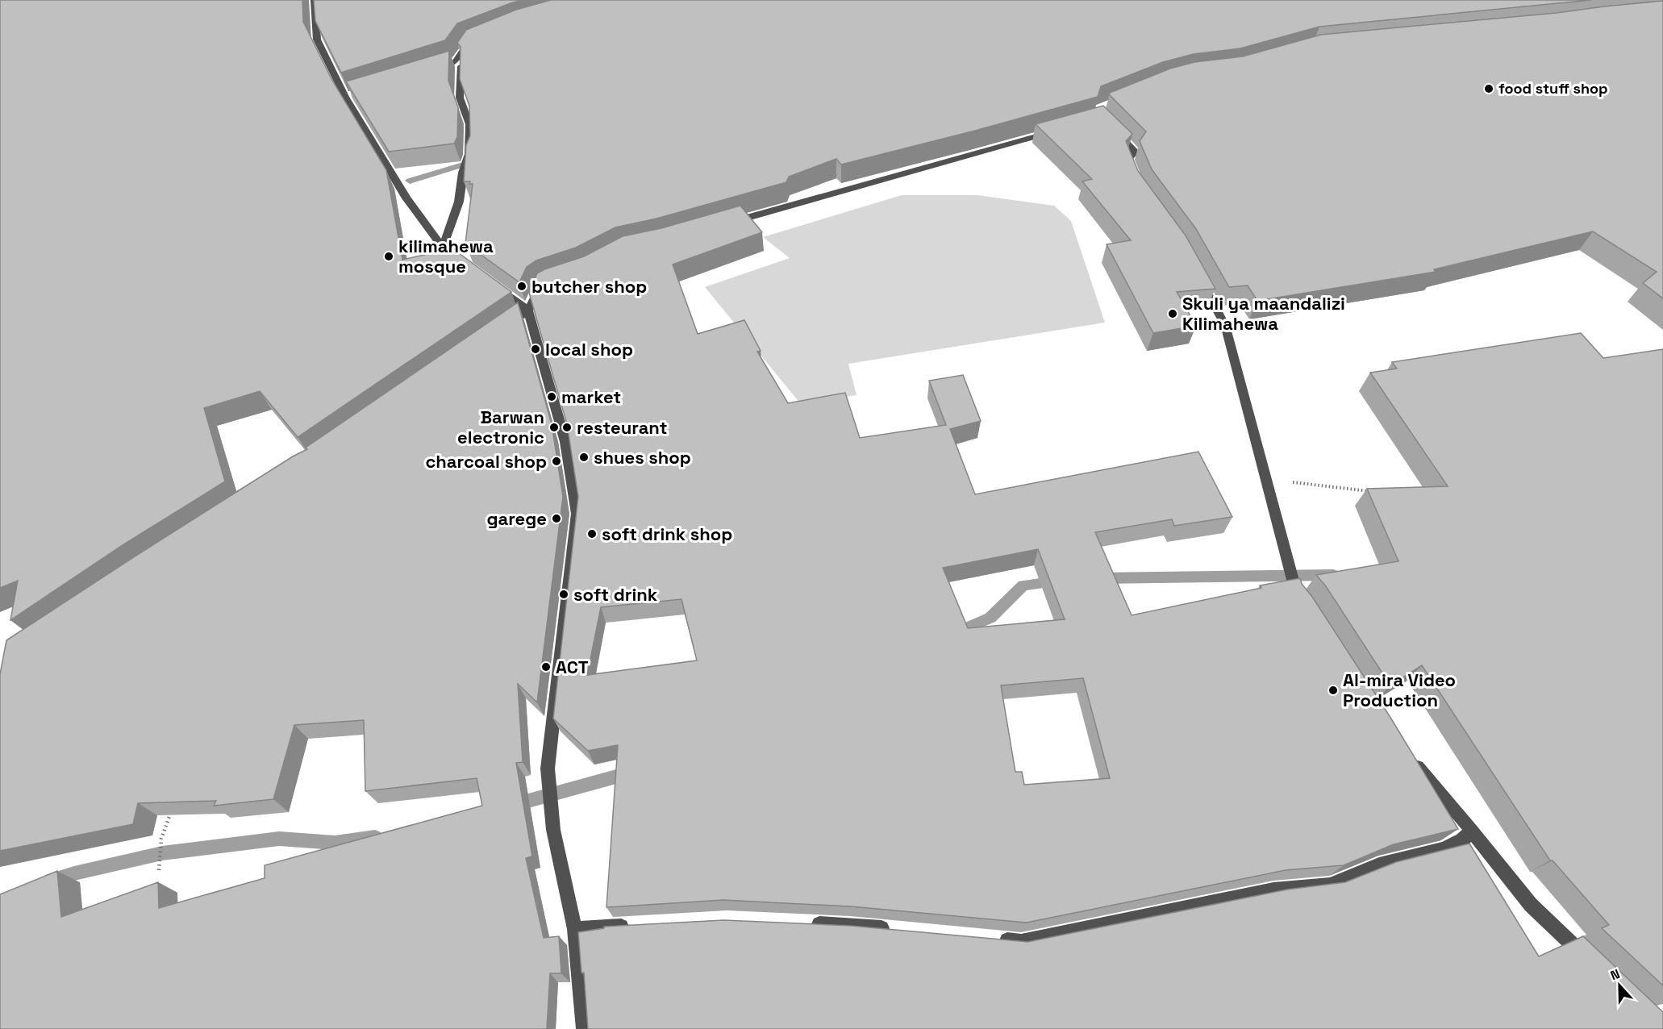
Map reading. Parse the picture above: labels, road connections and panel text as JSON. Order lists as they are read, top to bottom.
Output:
{
  "places": [
    "food stuff shop",
    "kilimahewa mosque",
    "butcher shop",
    "Skuli ya maandalizi Kilimahewa",
    "local shop",
    "market",
    "Barwan electronic",
    "resteurant",
    "shues shop",
    "charcoal shop",
    "garege",
    "soft drink shop",
    "soft drink",
    "ACT",
    "Al-mira Video Production"
  ],
  "north": "top"
}
